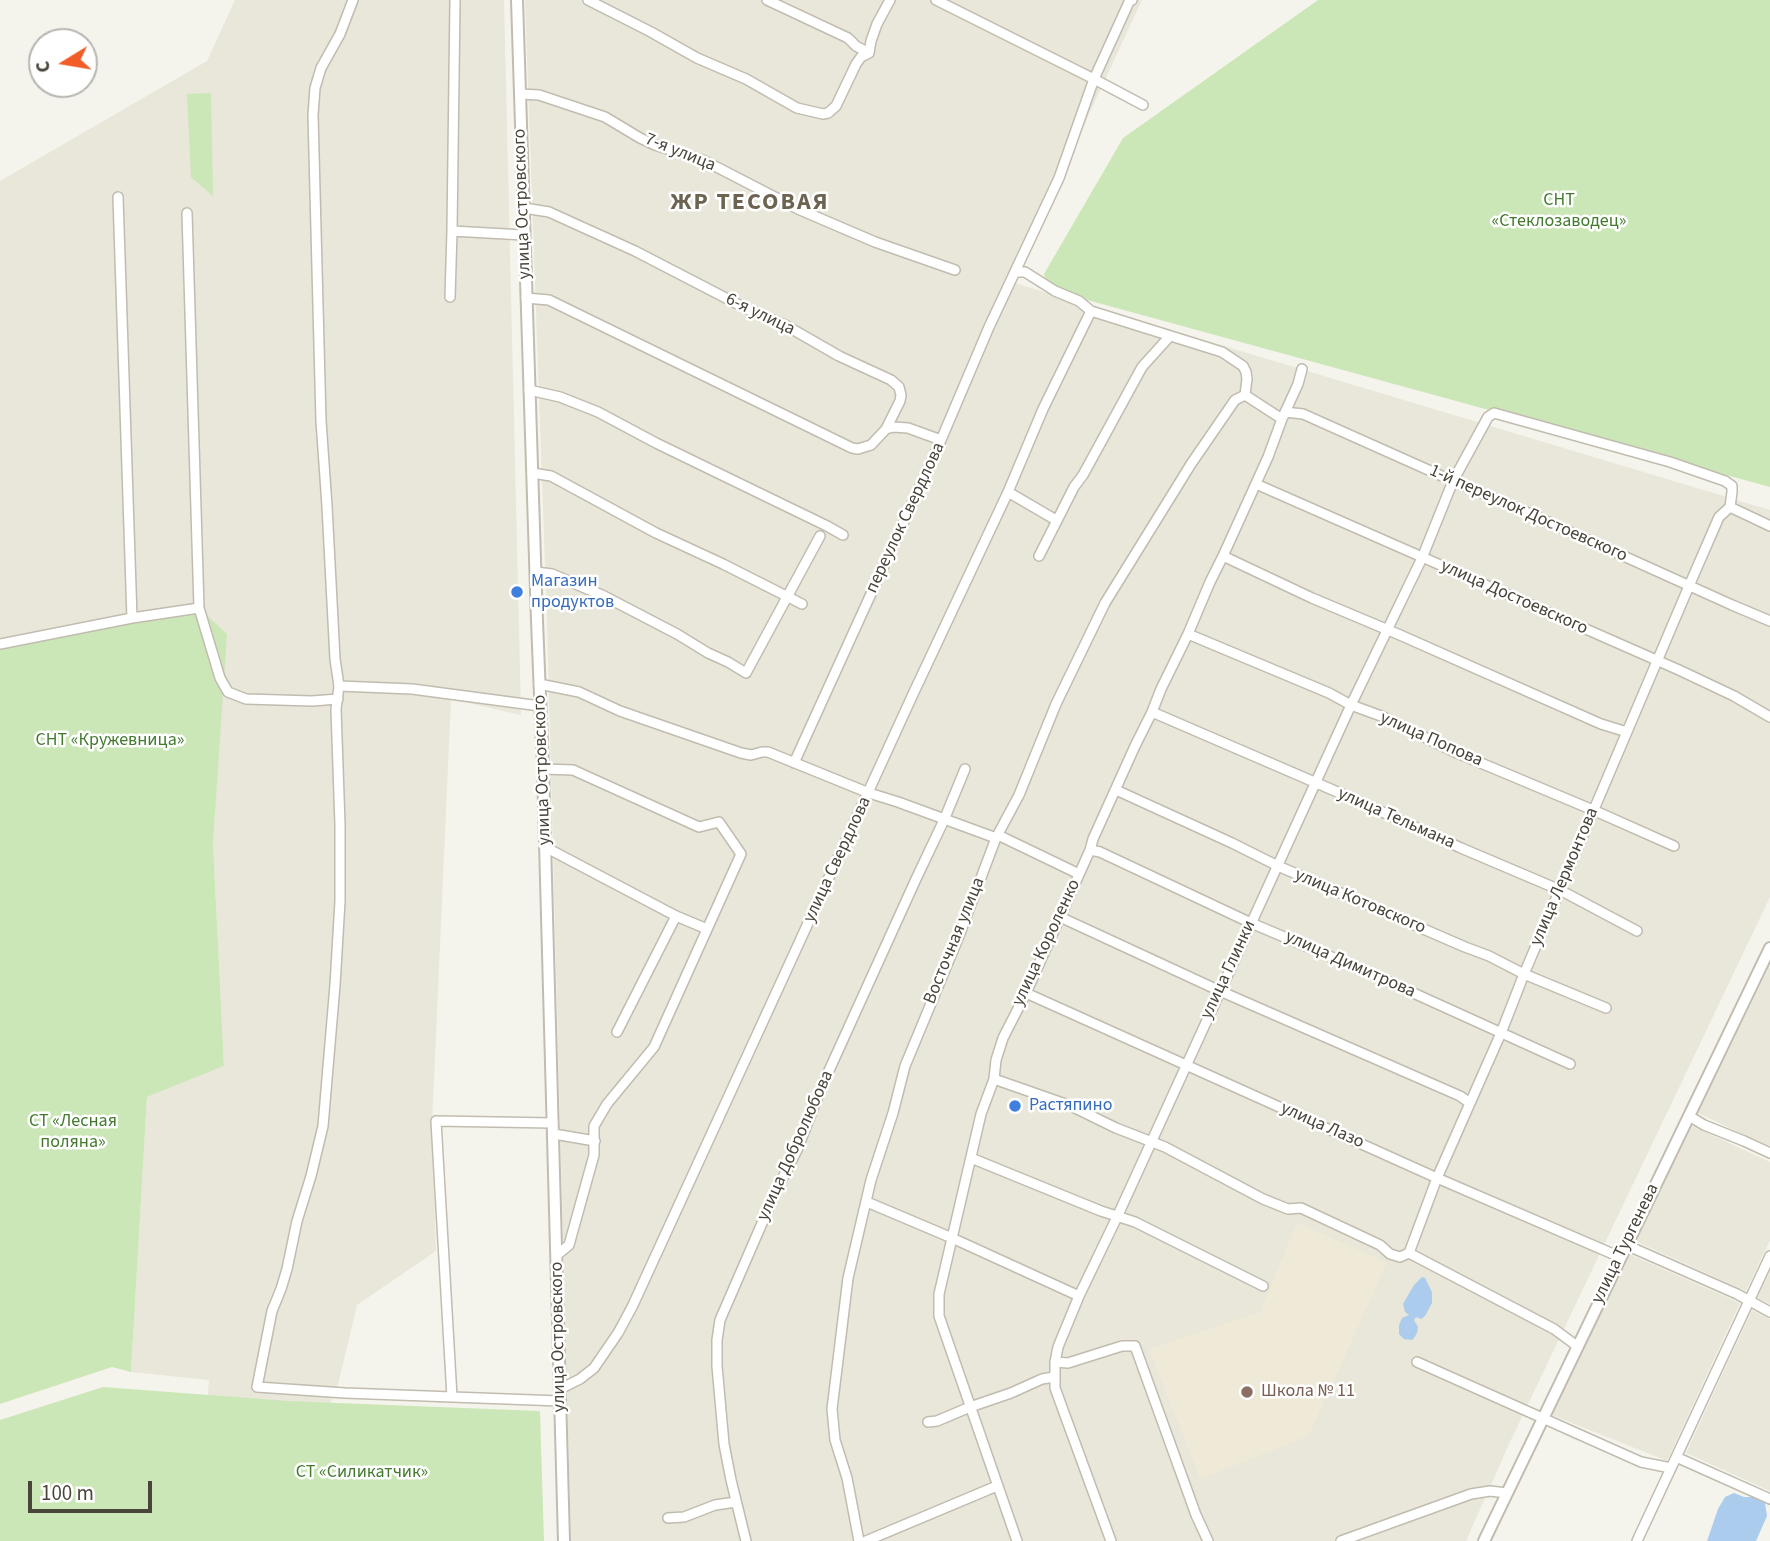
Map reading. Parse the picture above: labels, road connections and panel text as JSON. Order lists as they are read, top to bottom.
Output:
{
  "streets": {
    "street": [
      "7-я улица",
      "улица Островского",
      "6-я улица",
      "1-й переулок Достоевского",
      "переулок Свердлова",
      "улица Достоевского",
      "улица Попова",
      "улица Тельмана",
      "улица Свердлова",
      "улица Лермонтова",
      "улица Котовского",
      "Восточная улица",
      "улица Короленко",
      "улица Димитрова",
      "улица Глинки",
      "улица Лазо",
      "улица Добролюбова",
      "улица Тургенева"
    ]
  },
  "crossings": [
    ["7-я улица", "улица Островского"],
    ["улица Островского", "6-я улица"],
    ["улица Островского", "улица Свердлова"],
    ["1-й переулок Достоевского", "улица Лермонтова"],
    ["1-й переулок Достоевского", "Восточная улица"],
    ["1-й переулок Достоевского", "улица Короленко"],
    ["1-й переулок Достоевского", "улица Глинки"],
    ["улица Достоевского", "улица Лермонтова"],
    ["улица Достоевского", "улица Короленко"],
    ["улица Достоевского", "улица Глинки"],
    ["улица Попова", "улица Лермонтова"],
    ["улица Попова", "улица Короленко"],
    ["улица Попова", "улица Глинки"],
    ["улица Тельмана", "улица Лермонтова"],
    ["улица Тельмана", "улица Короленко"],
    ["улица Тельмана", "улица Глинки"],
    ["улица Лермонтова", "улица Котовского"],
    ["улица Лермонтова", "улица Димитрова"],
    ["улица Лермонтова", "улица Глинки"],
    ["улица Лермонтова", "улица Лазо"],
    ["улица Котовского", "улица Короленко"],
    ["улица Котовского", "улица Глинки"],
    ["улица Короленко", "улица Димитрова"],
    ["улица Короленко", "улица Лазо"],
    ["улица Димитрова", "улица Глинки"],
    ["улица Глинки", "улица Лазо"],
    ["улица Лазо", "улица Тургенева"]
  ],
  "districts": ["ЖР ТЕСОВАЯ"],
  "parks": [
    "СНТ «Стеклозаводец»",
    "СНТ «Кружевница»",
    "СТ «Лесная поляна»",
    "СТ «Силикатчик»"
  ],
  "places": ["Магазин продуктов", "Растяпино", "Школа № 11"],
  "scale_bar": "100 m",
  "north": "left"
}
